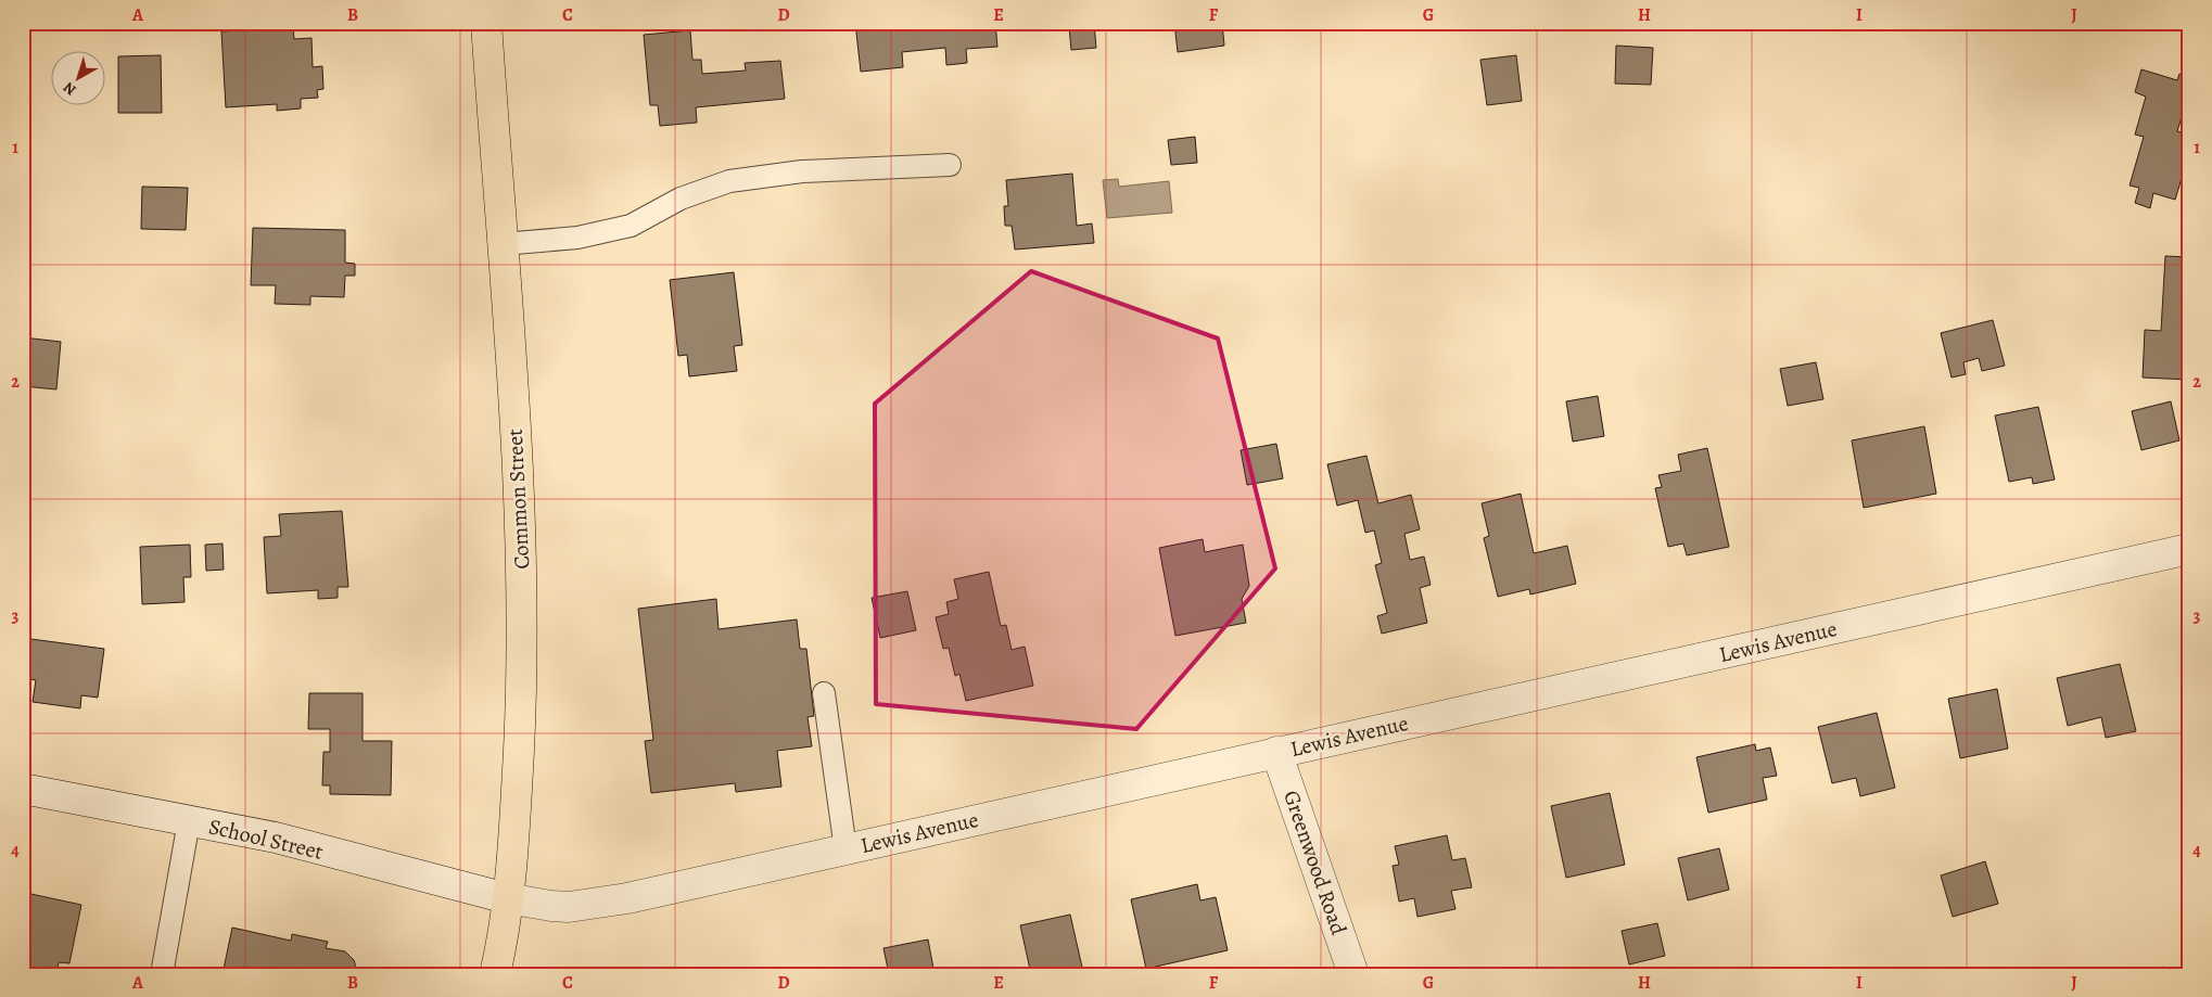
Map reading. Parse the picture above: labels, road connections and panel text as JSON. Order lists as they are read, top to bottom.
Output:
{
  "streets": {
    "main road": ["Common Street"],
    "street": ["Lewis Avenue", "School Street", "Greenwood Road"]
  },
  "crossings": [
    ["Common Street", "Lewis Avenue"],
    ["Common Street", "School Street"],
    ["Lewis Avenue", "School Street"],
    ["Lewis Avenue", "Greenwood Road"]
  ],
  "north": "bottom left",
  "grid": {
    "columns": [
      "A",
      "B",
      "C",
      "D",
      "E",
      "F",
      "G",
      "H",
      "I",
      "J"
    ],
    "rows": [
      "1",
      "2",
      "3",
      "4"
    ]
  }
}
